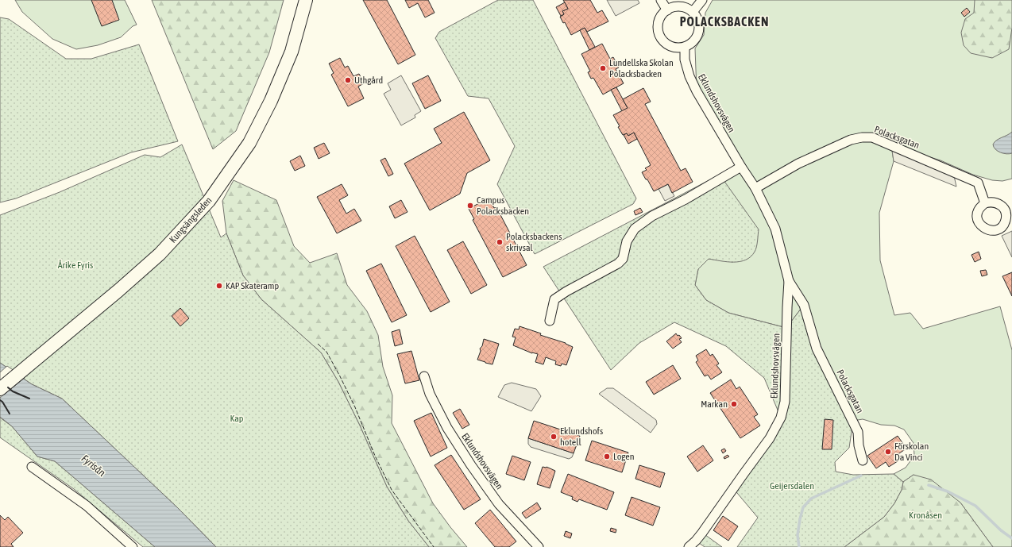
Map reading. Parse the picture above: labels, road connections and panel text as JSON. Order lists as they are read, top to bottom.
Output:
{
  "streets": {
    "main road": ["Kungsängsleden"],
    "street": ["Eklundshovsvägen", "Polacksgatan"]
  },
  "crossings": [
    ["Eklundshovsvägen", "Polacksgatan"]
  ],
  "districts": ["POLACKSBACKEN"],
  "water": ["Fyrisån"],
  "parks": [
    "Årike Fyris",
    "Kap",
    "Geijersdalen",
    "Kronåsen"
  ],
  "places": [
    "Lundellska Skolan Polacksbacken",
    "Uthgård",
    "Campus Polacksbacken",
    "Polacksbackens skrivsal",
    "KAP Skateramp",
    "Markan",
    "Eklundshofs hotell",
    "Förskolan Da Vinci",
    "Logen"
  ]
}
